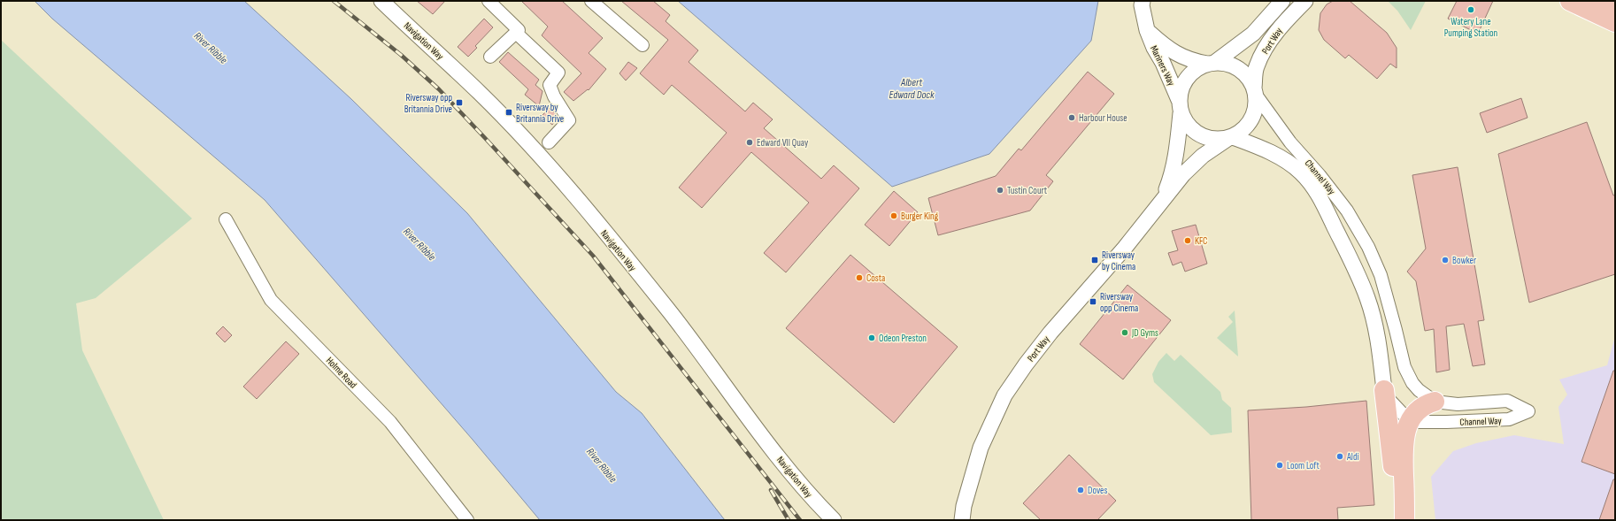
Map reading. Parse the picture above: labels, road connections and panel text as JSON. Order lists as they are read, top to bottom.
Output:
{
  "streets": {
    "street": [
      "Navigation Way",
      "Port Way",
      "Mariners Way",
      "Channel Way",
      "Holme Road"
    ]
  },
  "crossings": [
    ["Port Way", "Mariners Way"],
    ["Port Way", "Channel Way"],
    ["Mariners Way", "Channel Way"]
  ],
  "water": ["River Ribble", "Albert Edward Dock"],
  "places": {
    "other": [
      "Watery Lane Pumping Station",
      "Harbour House",
      "Edward VII Quay",
      "Tustin Court",
      "Burger King",
      "KFC",
      "Bowker",
      "Costa",
      "JD Gyms",
      "Odeon Preston",
      "Aldi",
      "Loom Loft",
      "Doves"
    ],
    "transit": [
      "Riversway opp Britannia Drive",
      "Riversway by Britannia Drive",
      "Riversway by Cinema",
      "Riversway opp Cinema"
    ]
  }
}
